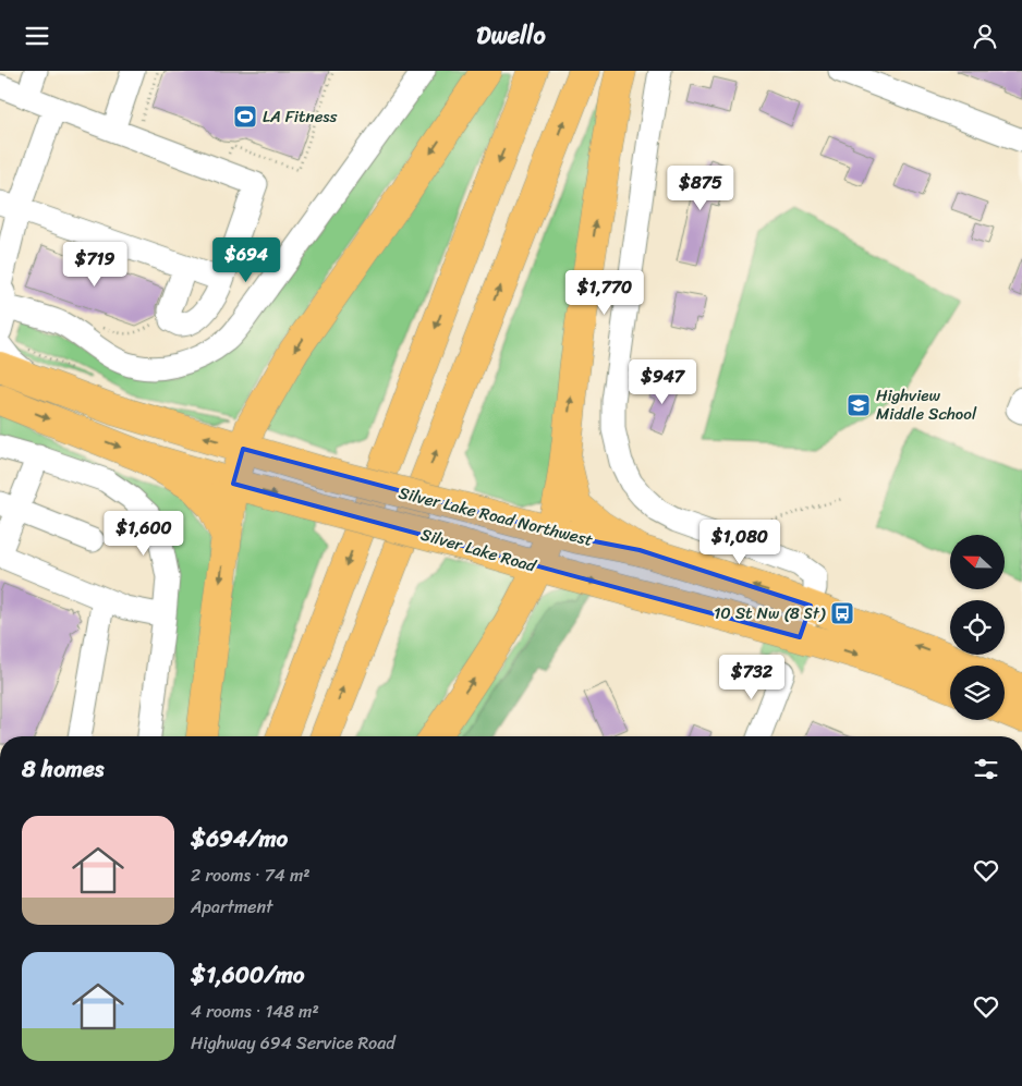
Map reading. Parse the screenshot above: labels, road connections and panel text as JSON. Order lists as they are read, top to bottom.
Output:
{
  "streets": {
    "main road": ["Silver Lake Road Northwest", "Silver Lake Road"]
  },
  "one_way": ["Silver Lake Road Northwest", "Silver Lake Road"],
  "places": {
    "sports": ["LA Fitness"],
    "school or university": ["Highview Middle School"],
    "bus stop": ["10 St Nw (8 St)"]
  },
  "north": "left",
  "page": {
    "header": "Dwello",
    "price": [
      "$875",
      "$694",
      "$719",
      "$1,770",
      "$947",
      "$1,600",
      "$1,080",
      "$732"
    ],
    "heading": "8 homes",
    "list": [
      {
        "name": "$694/mo",
        "note": "2 rooms · 74 m² · Apartment"
      },
      {
        "name": "$1,600/mo",
        "note": "4 rooms · 148 m² · Highway 694 Service Road"
      }
    ]
  }
}
